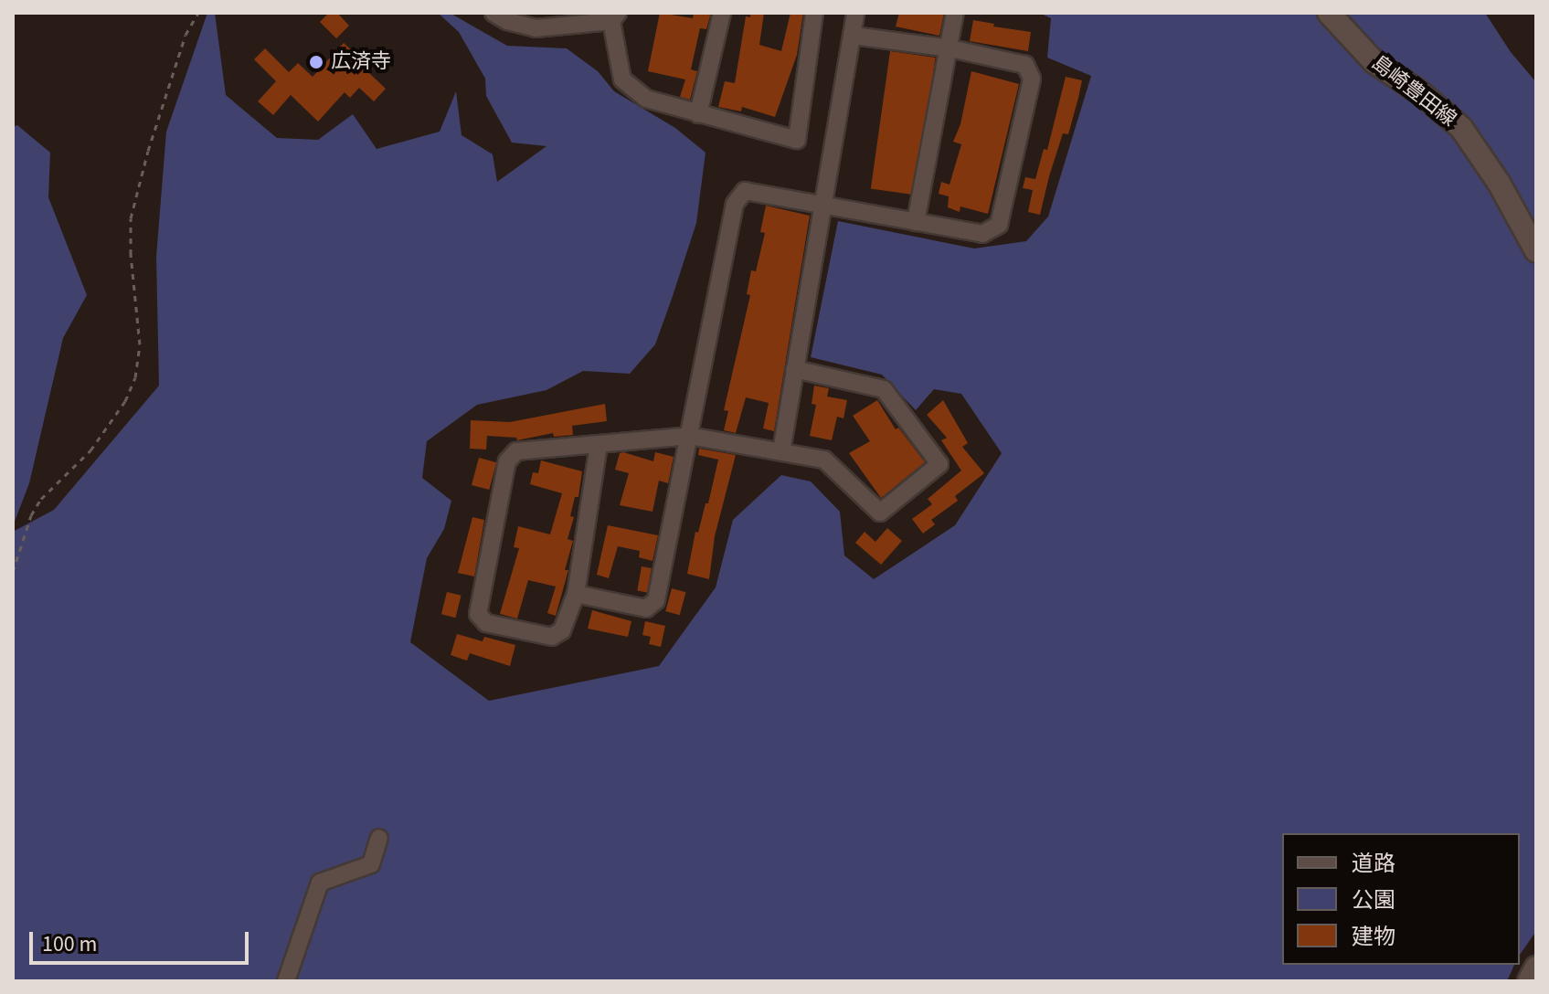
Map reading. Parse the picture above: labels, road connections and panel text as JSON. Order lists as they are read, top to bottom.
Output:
{
  "streets": {
    "main road": ["島崎豊田線"]
  },
  "places": ["広済寺"],
  "legend": ["道路", "公園", "建物"],
  "scale_bar": "100 m"
}
